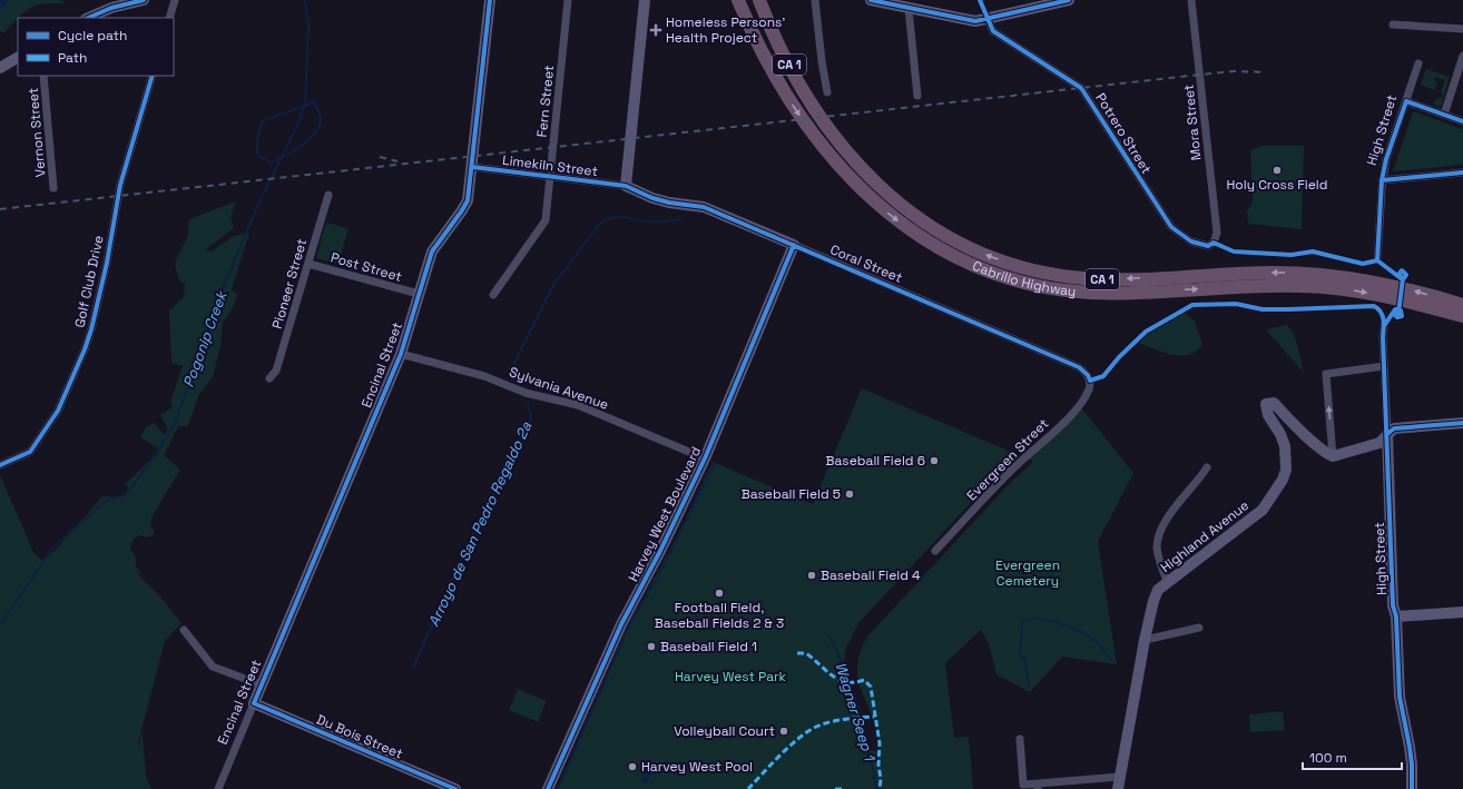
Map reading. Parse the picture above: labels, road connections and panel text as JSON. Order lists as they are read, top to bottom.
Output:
{
  "streets": {
    "highway": ["CA 1", "Cabrillo Highway"],
    "street": [
      "Fern Street",
      "Mora Street",
      "High Street",
      "Vernon Street",
      "Potrero Street",
      "Limekiln Street",
      "Coral Street",
      "Post Street",
      "Golf Club Drive",
      "Pioneer Street",
      "Encinal Street",
      "Sylvania Avenue",
      "Evergreen Street",
      "Harvey West Boulevard",
      "Highland Avenue",
      "Du Bois Street"
    ]
  },
  "crossings": [
    ["Fern Street", "Limekiln Street"],
    ["Mora Street", "Potrero Street"],
    ["Limekiln Street", "Coral Street"],
    ["Limekiln Street", "Encinal Street"],
    ["Coral Street", "Evergreen Street"],
    ["Coral Street", "Harvey West Boulevard"],
    ["Post Street", "Pioneer Street"],
    ["Post Street", "Encinal Street"],
    ["Encinal Street", "Sylvania Avenue"],
    ["Encinal Street", "Du Bois Street"],
    ["Sylvania Avenue", "Harvey West Boulevard"]
  ],
  "water": ["Pogonip Creek", "Arroyo de San Pedro Regaldo 2a", "Wagner Seep 1"],
  "parks": ["Evergreen Cemetery", "Harvey West Park"],
  "places": {
    "health": ["Homeless Persons' Health Project"],
    "other": [
      "Holy Cross Field",
      "Baseball Field 6",
      "Baseball Field 5",
      "Baseball Field 4",
      "Football Field, Baseball Fields 2 & 3",
      "Baseball Field 1",
      "Volleyball Court",
      "Harvey West Pool"
    ]
  },
  "legend": ["Cycle path", "Path"],
  "scale_bar": "100 m"
}
